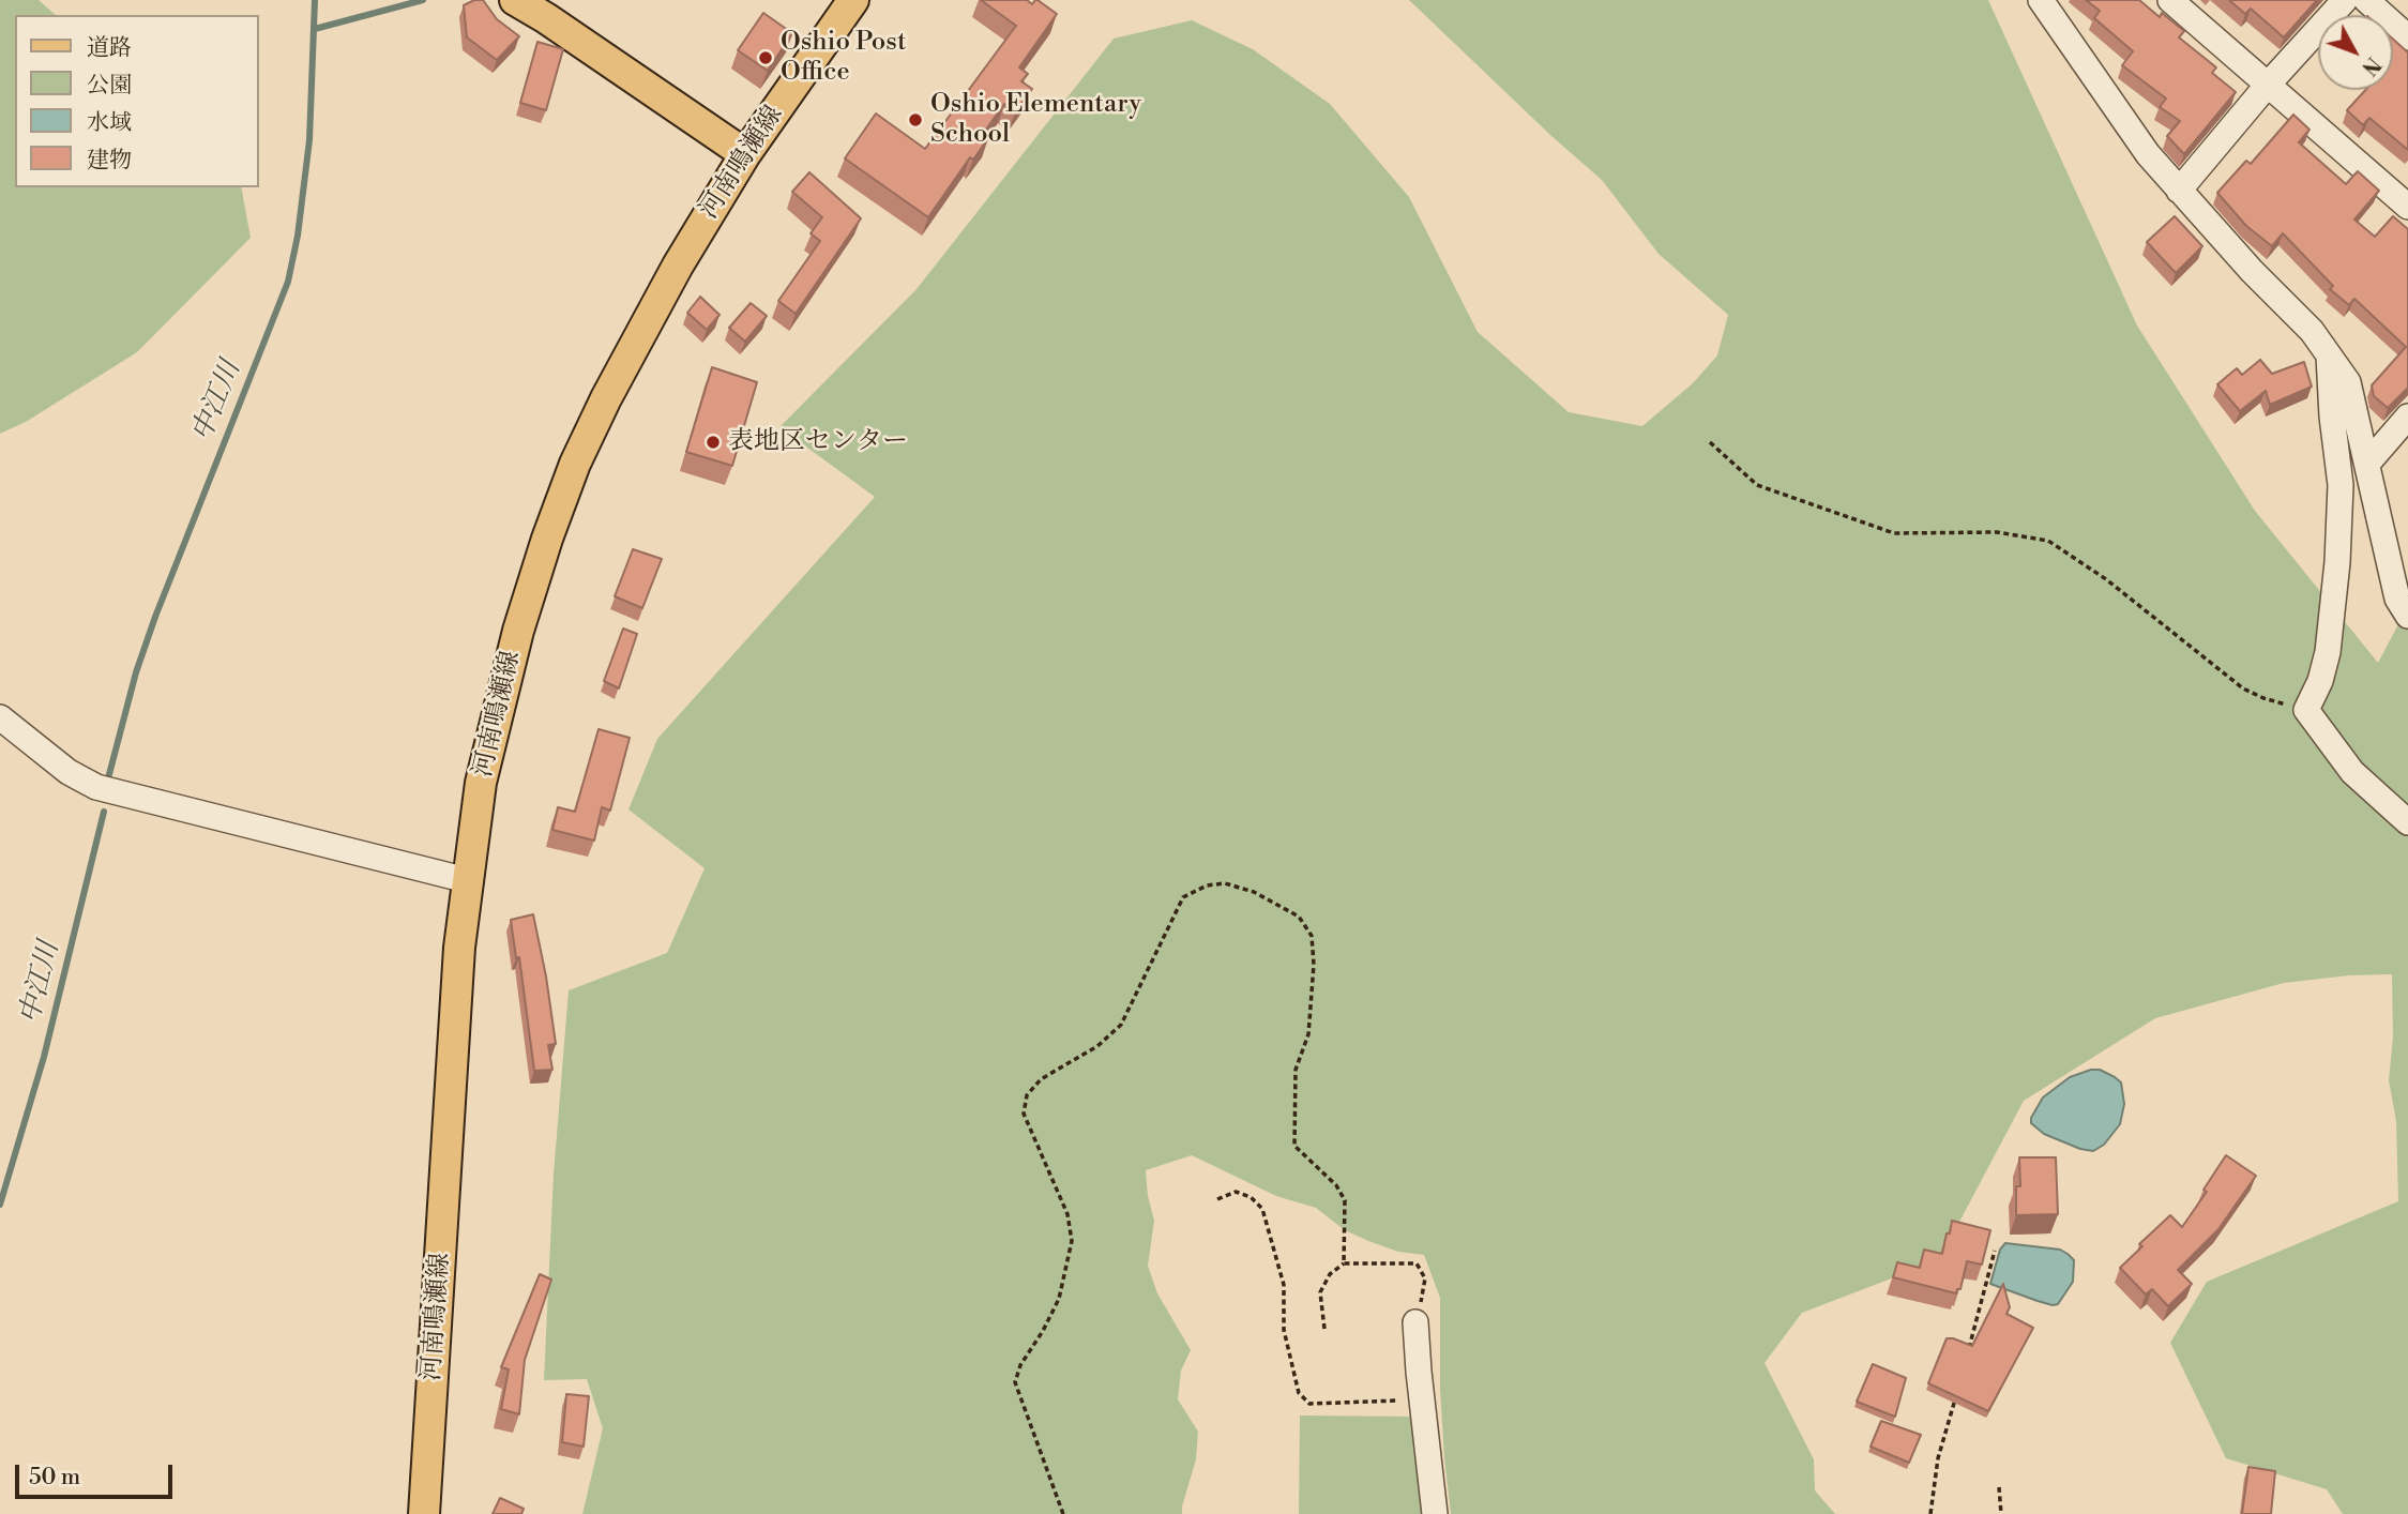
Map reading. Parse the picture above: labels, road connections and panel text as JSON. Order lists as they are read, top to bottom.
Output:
{
  "streets": {
    "main road": ["河南鳴瀬線"]
  },
  "water": ["中江川"],
  "places": ["Oshio Post Office", "Oshio Elementary School", "表地区センター"],
  "legend": [
    "道路",
    "公園",
    "水域",
    "建物"
  ],
  "scale_bar": "50 m",
  "north": "bottom right"
}
